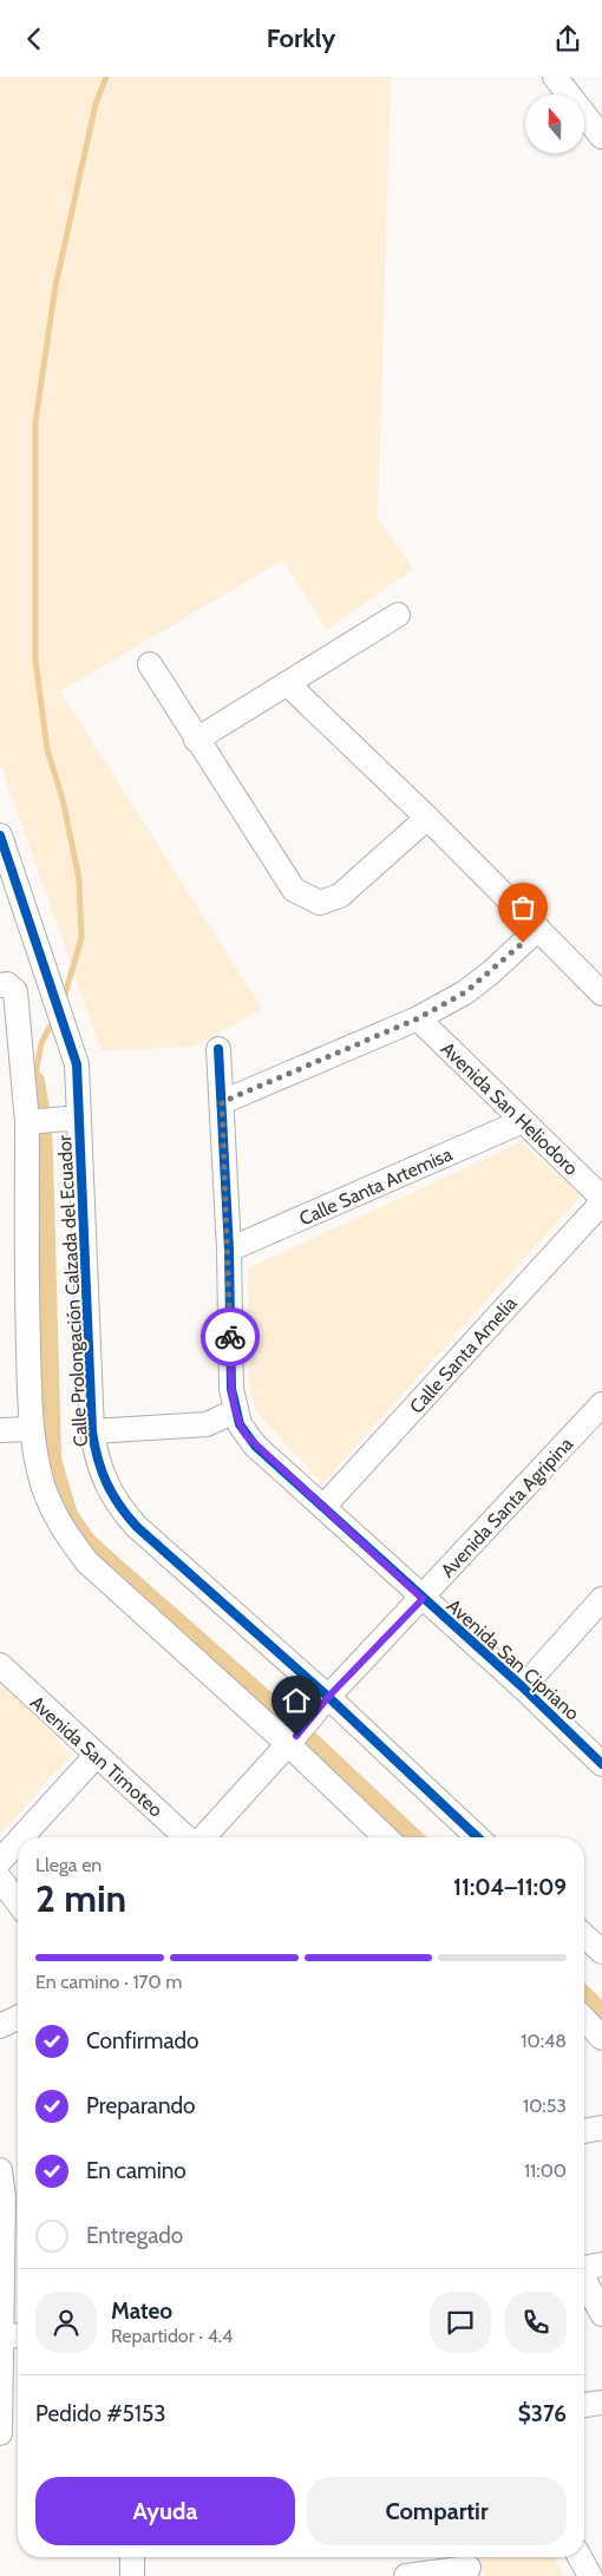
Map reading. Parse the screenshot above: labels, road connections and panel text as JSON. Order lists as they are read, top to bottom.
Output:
{
  "streets": {
    "street": [
      "Avenida San Heliodoro",
      "Calle Santa Artemisa",
      "Calle Prolongación Calzada del Ecuador",
      "Calle Santa Amelia",
      "Avenida Santa Agripina",
      "Avenida San Cipriano",
      "Avenida San Timoteo"
    ]
  },
  "crossings": [
    ["Avenida San Heliodoro", "Calle Santa Artemisa"],
    ["Avenida San Heliodoro", "Calle Santa Amelia"],
    ["Calle Santa Artemisa", "Avenida San Cipriano"],
    ["Calle Prolongación Calzada del Ecuador", "Avenida Santa Agripina"],
    ["Calle Santa Amelia", "Avenida San Cipriano"],
    ["Avenida Santa Agripina", "Avenida San Cipriano"]
  ],
  "north": "top",
  "page": {
    "header": "Forkly",
    "heading": ["2 min", "Llega en", "11:04–11:09"],
    "panel": [
      "Mateo",
      "Repartidor · 4.4",
      "Pedido #5153",
      "$376"
    ],
    "bar": "En camino · 170 m",
    "list": [
      ["Confirmado", "10:48"],
      ["Preparando", "10:53"],
      ["En camino", "11:00"],
      "Entregado"
    ],
    "buttons": ["Ayuda", "Compartir"]
  }
}
